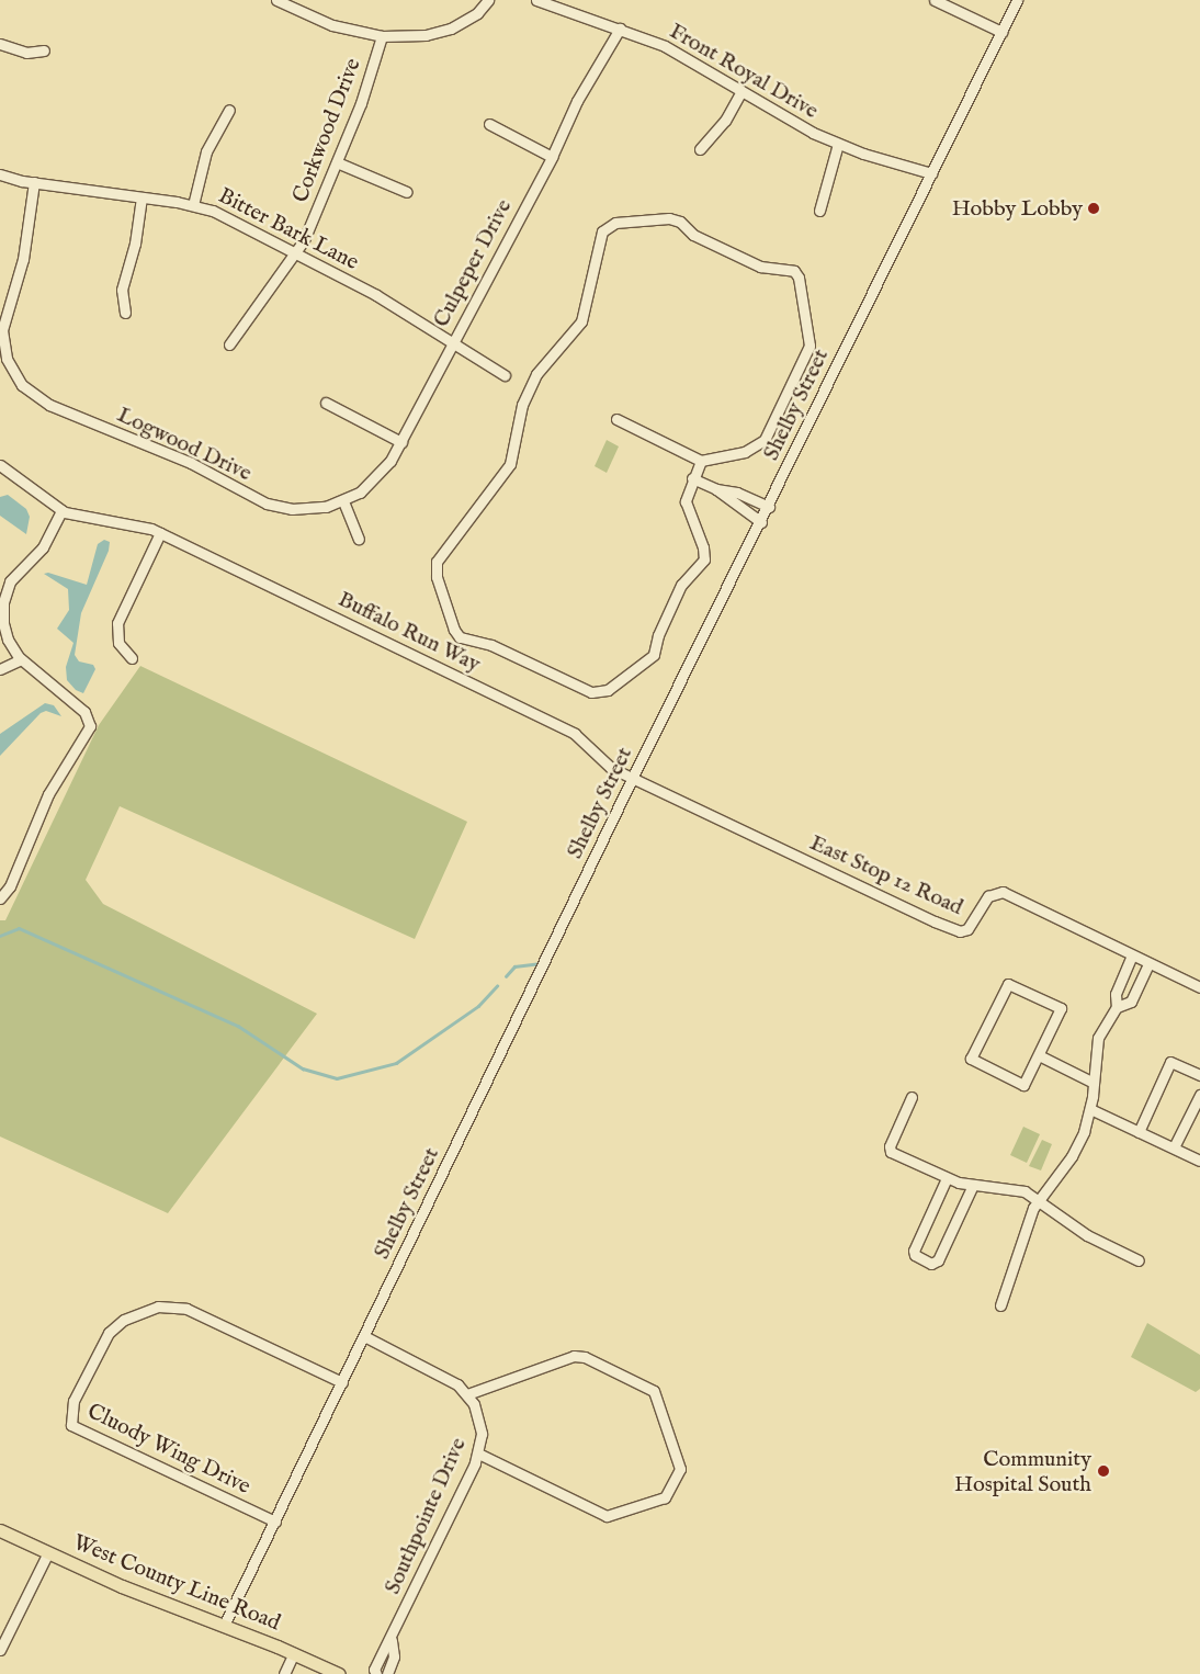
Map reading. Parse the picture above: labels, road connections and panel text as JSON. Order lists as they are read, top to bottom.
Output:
{
  "streets": {
    "main road": ["West County Line Road"],
    "street": [
      "Front Royal Drive",
      "Corkwood Drive",
      "Bitter Bark Lane",
      "Culpeper Drive",
      "Shelby Street",
      "Logwood Drive",
      "Buffalo Run Way",
      "East Stop 12 Road",
      "Cluody Wing Drive",
      "Southpointe Drive"
    ]
  },
  "crossings": [
    ["Front Royal Drive", "Culpeper Drive"],
    ["Front Royal Drive", "Shelby Street"],
    ["Corkwood Drive", "Bitter Bark Lane"],
    ["Bitter Bark Lane", "Culpeper Drive"],
    ["Culpeper Drive", "Logwood Drive"],
    ["Shelby Street", "Buffalo Run Way"],
    ["Shelby Street", "East Stop 12 Road"],
    ["Shelby Street", "Cluody Wing Drive"],
    ["Shelby Street", "Southpointe Drive"],
    ["Shelby Street", "West County Line Road"],
    ["Buffalo Run Way", "East Stop 12 Road"]
  ],
  "places": ["Hobby Lobby", "Community Hospital South"]
}
